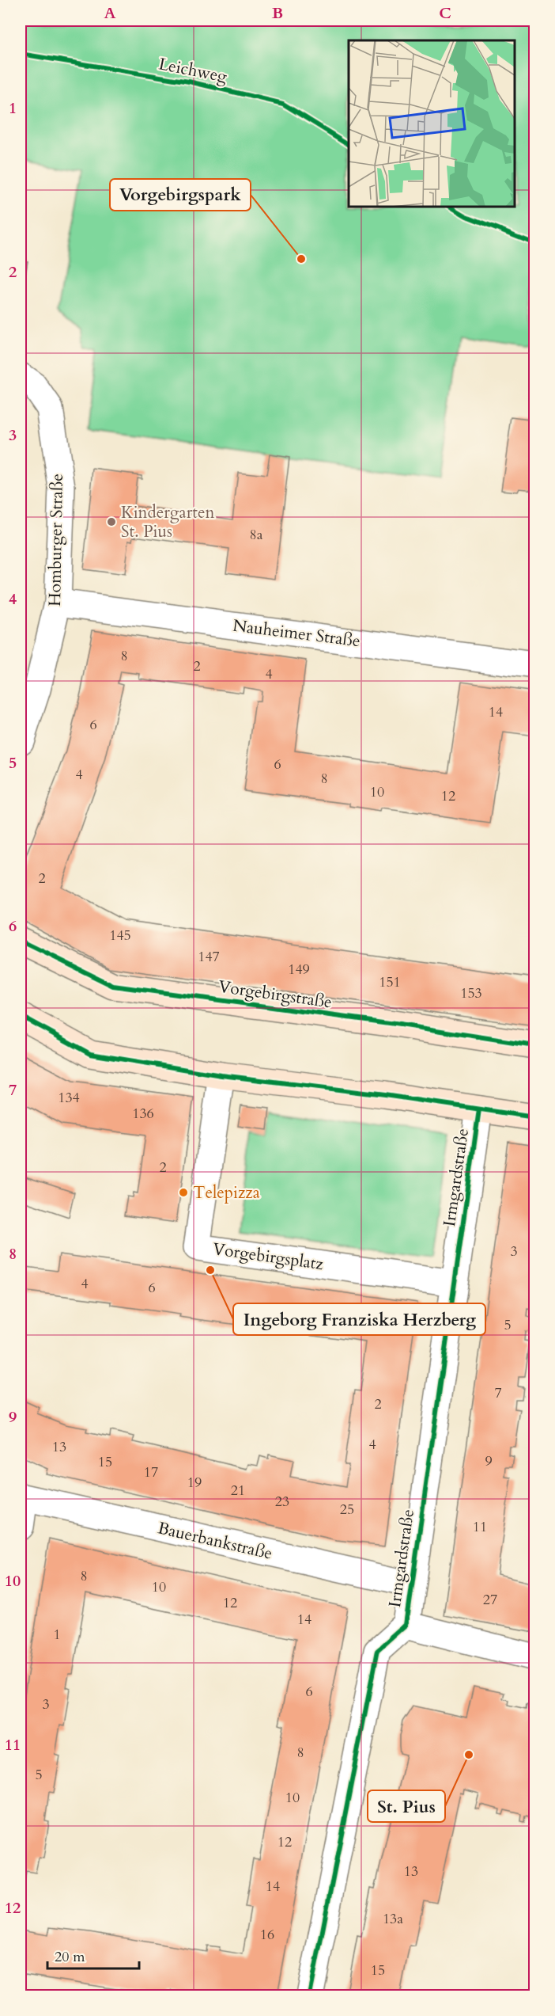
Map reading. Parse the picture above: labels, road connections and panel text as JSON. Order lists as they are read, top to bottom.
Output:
{
  "streets": {
    "main road": ["Vorgebirgstraße"],
    "street": [
      "Homburger Straße",
      "Nauheimer Straße",
      "Irmgardstraße",
      "Vorgebirgsplatz",
      "Bauerbankstraße"
    ],
    "cycle path": ["Leichweg"]
  },
  "crossings": [
    ["Homburger Straße", "Nauheimer Straße"],
    ["Irmgardstraße", "Vorgebirgsplatz"],
    ["Irmgardstraße", "Bauerbankstraße"]
  ],
  "places": [
    "Vorgebirgspark",
    "Kindergarten St. Pius",
    "Telepizza",
    "Ingeborg Franziska Herzberg",
    "St. Pius"
  ],
  "house_numbers": [
    "8a",
    "8",
    "2",
    "4",
    "14",
    "6",
    "6",
    "4",
    "8",
    "10",
    "12",
    "2",
    "145",
    "147",
    "149",
    "151",
    "153",
    "134",
    "136",
    "2",
    "3",
    "4",
    "6",
    "5",
    "7",
    "2",
    "4",
    "13",
    "9",
    "15",
    "17",
    "19",
    "21",
    "23",
    "25",
    "11",
    "8",
    "10",
    "27",
    "12",
    "14",
    "1",
    "6",
    "3",
    "8",
    "5",
    "10",
    "12",
    "13",
    "14",
    "13a",
    "16",
    "15"
  ],
  "scale_bar": "20 m",
  "grid": {
    "columns": ["A", "B", "C"],
    "rows": [
      "1",
      "2",
      "3",
      "4",
      "5",
      "6",
      "7",
      "8",
      "9",
      "10",
      "11",
      "12"
    ]
  }
}
